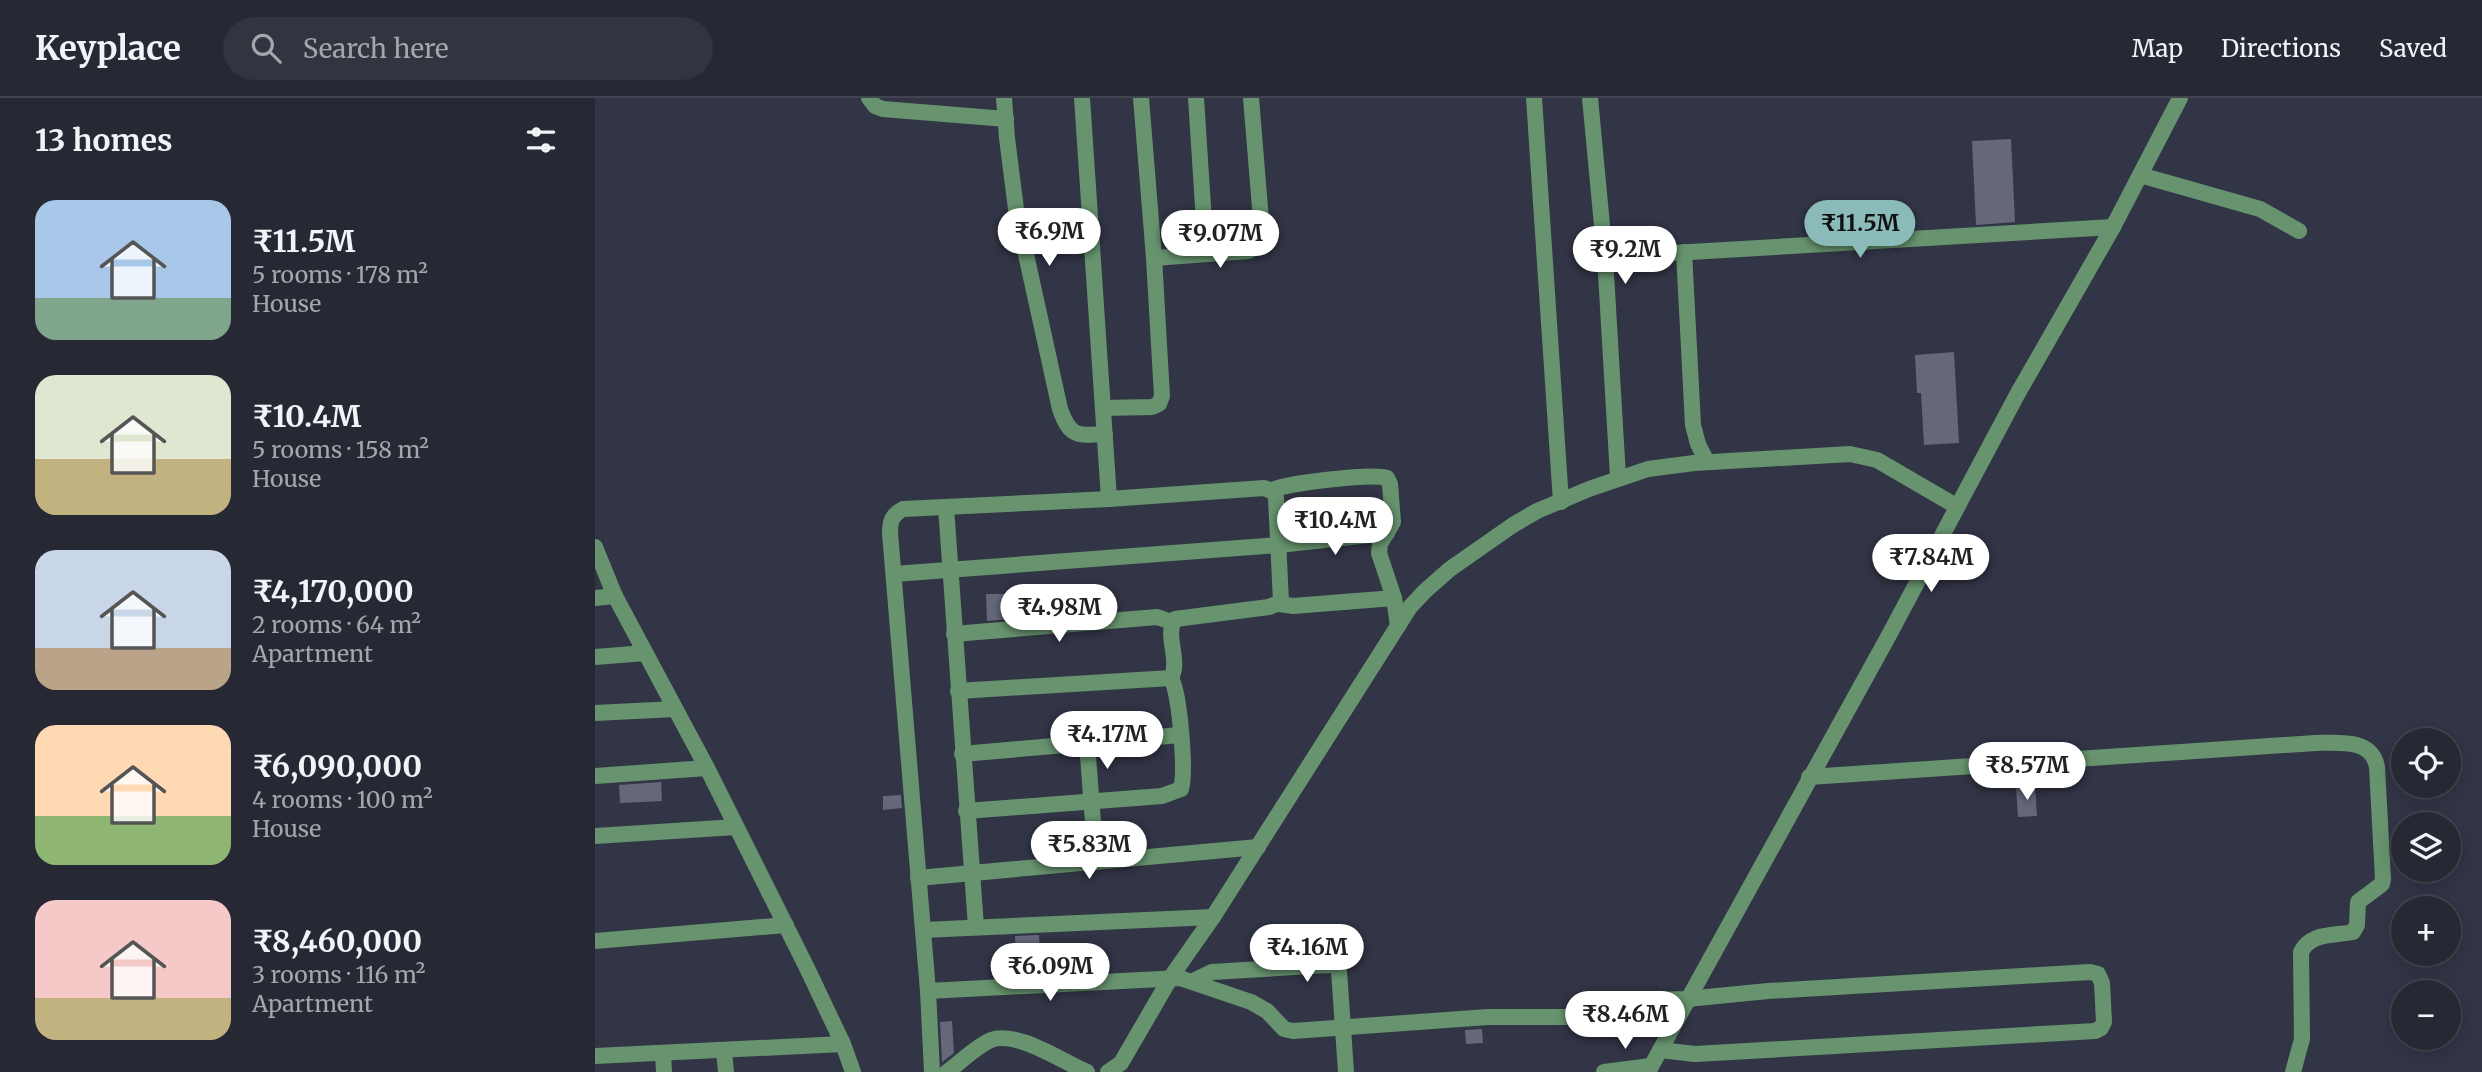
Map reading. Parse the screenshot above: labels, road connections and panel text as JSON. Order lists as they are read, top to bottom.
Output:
{
  "page": {
    "header": "Keyplace",
    "search": "Search here",
    "nav": ["Map", "Directions", "Saved"],
    "heading": "13 homes",
    "list": [
      {
        "name": "₹11.5M",
        "note": "5 rooms · 178 m² · House"
      },
      {
        "name": "₹10.4M",
        "note": "5 rooms · 158 m² · House"
      },
      {
        "name": "₹4,170,000",
        "note": "2 rooms · 64 m² · Apartment"
      },
      {
        "name": "₹6,090,000",
        "note": "4 rooms · 100 m² · House"
      },
      {
        "name": "₹8,460,000",
        "note": "3 rooms · 116 m² · Apartment"
      }
    ],
    "price": [
      "₹11.5M",
      "₹6.9M",
      "₹9.07M",
      "₹9.2M",
      "₹10.4M",
      "₹7.84M",
      "₹4.98M",
      "₹4.17M",
      "₹8.57M",
      "₹5.83M",
      "₹4.16M",
      "₹6.09M",
      "₹8.46M"
    ],
    "map_buttons": ["+", "−"]
  }
}
